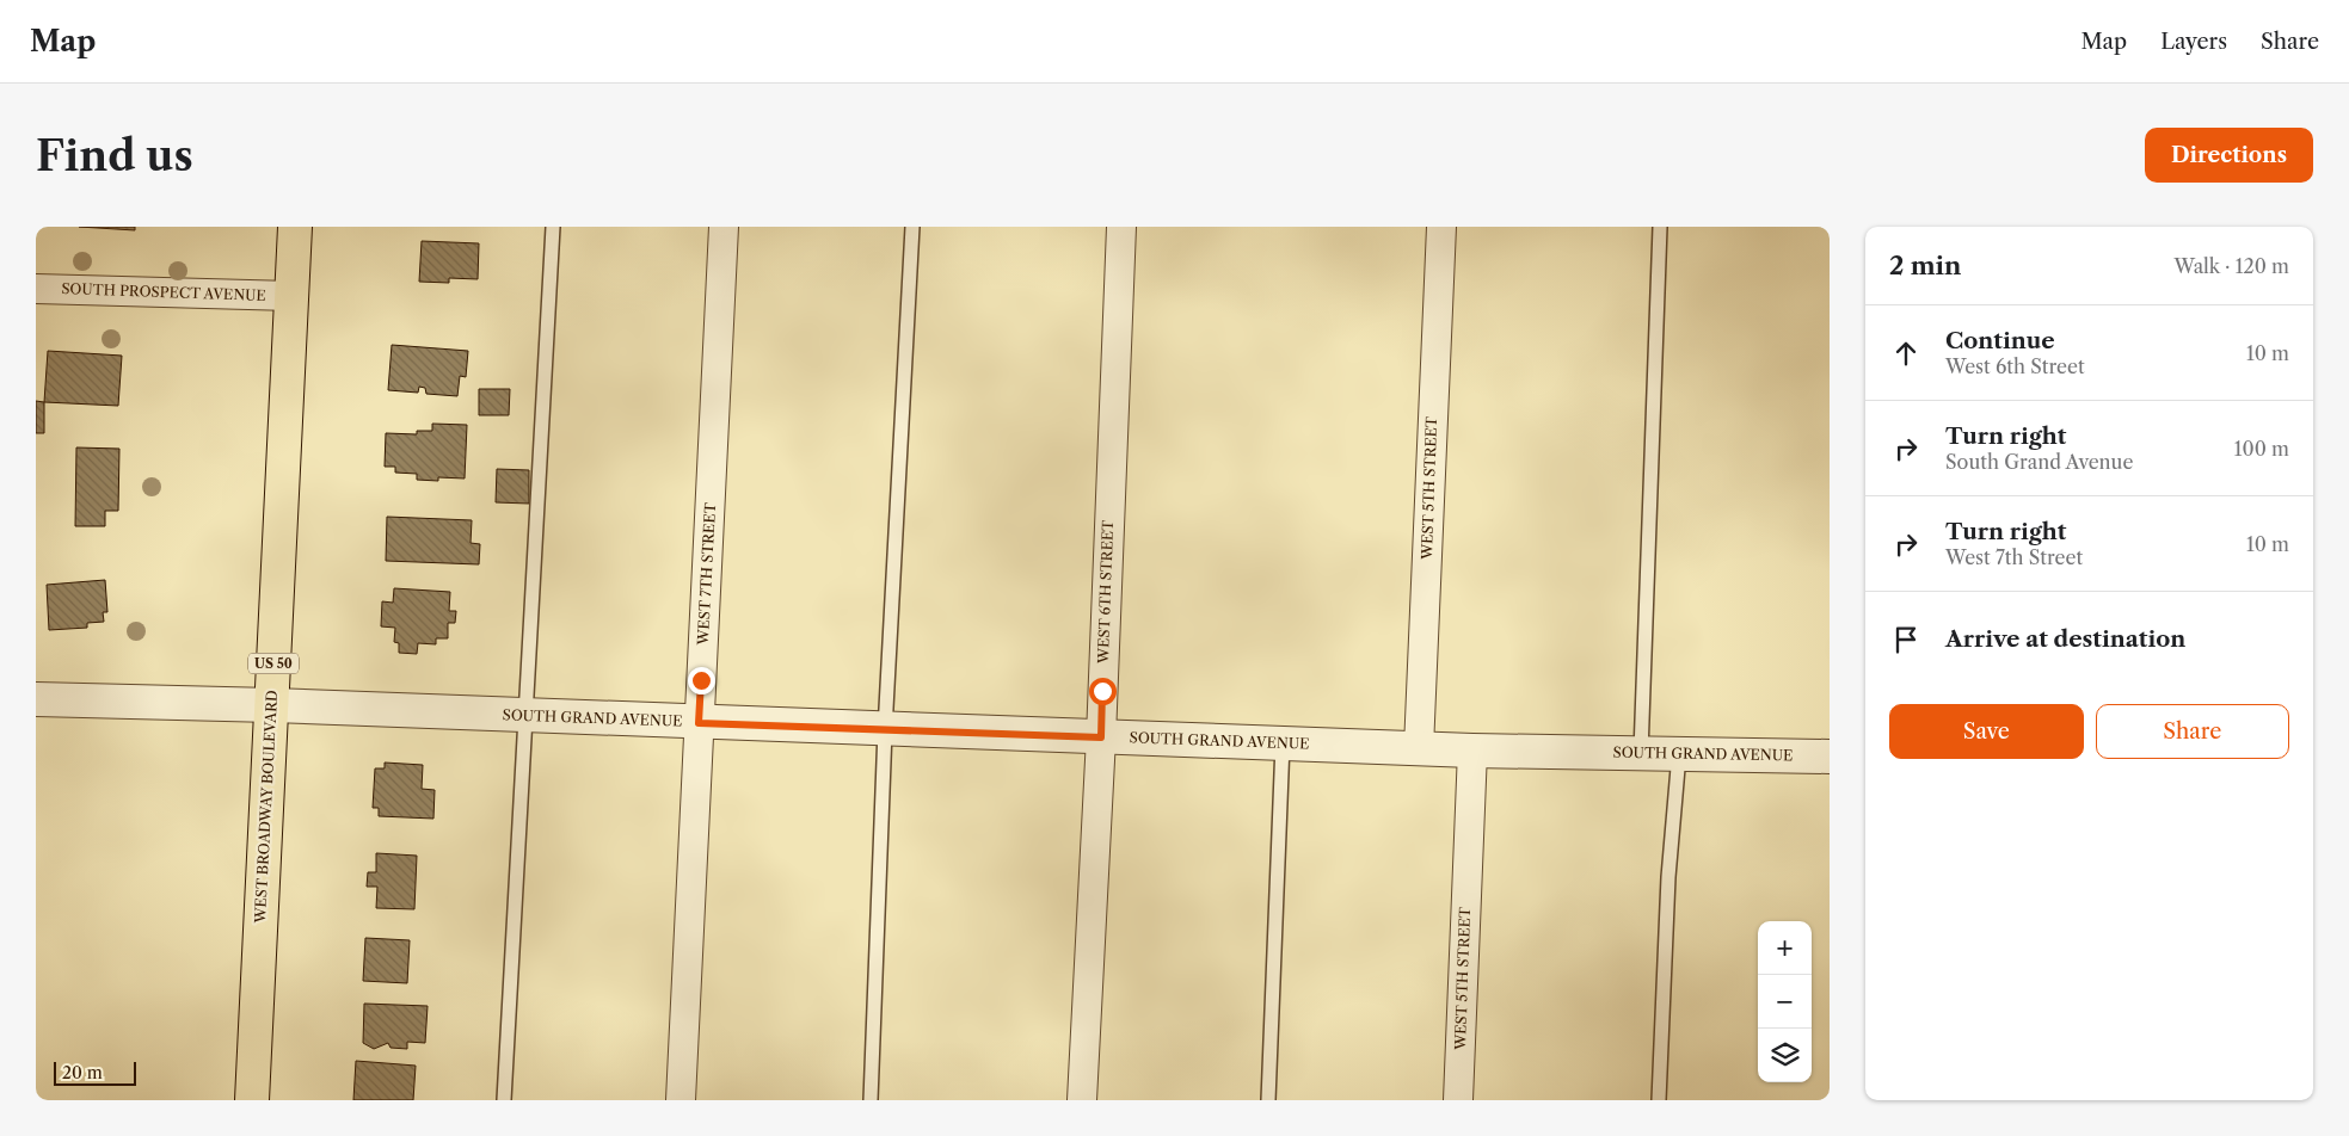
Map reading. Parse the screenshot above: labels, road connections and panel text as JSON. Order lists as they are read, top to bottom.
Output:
{
  "streets": {
    "highway": ["US 50", "WEST BROADWAY BOULEVARD"],
    "street": [
      "SOUTH PROSPECT AVENUE",
      "WEST 5TH STREET",
      "WEST 7TH STREET",
      "WEST 6TH STREET",
      "SOUTH GRAND AVENUE"
    ]
  },
  "crossings": [
    ["SOUTH PROSPECT AVENUE", "WEST BROADWAY BOULEVARD"],
    ["WEST 5TH STREET", "SOUTH GRAND AVENUE"],
    ["WEST 7TH STREET", "SOUTH GRAND AVENUE"],
    ["WEST 6TH STREET", "SOUTH GRAND AVENUE"],
    ["SOUTH GRAND AVENUE", "WEST BROADWAY BOULEVARD"]
  ],
  "scale_bar": "20 m",
  "page": {
    "header": "Map",
    "nav": ["Map", "Layers", "Share"],
    "buttons": [
      "Directions",
      ["Save", "Share"]
    ],
    "title": "Find us",
    "heading": ["2 min", "Walk · 120 m"],
    "list": [
      ["Continue", "West 6th Street", "10 m"],
      ["Turn right", "South Grand Avenue", "100 m"],
      ["Turn right", "West 7th Street", "10 m"],
      "Arrive at destination"
    ],
    "map_buttons": ["+", "−"],
    "scale": "20 m"
  }
}
